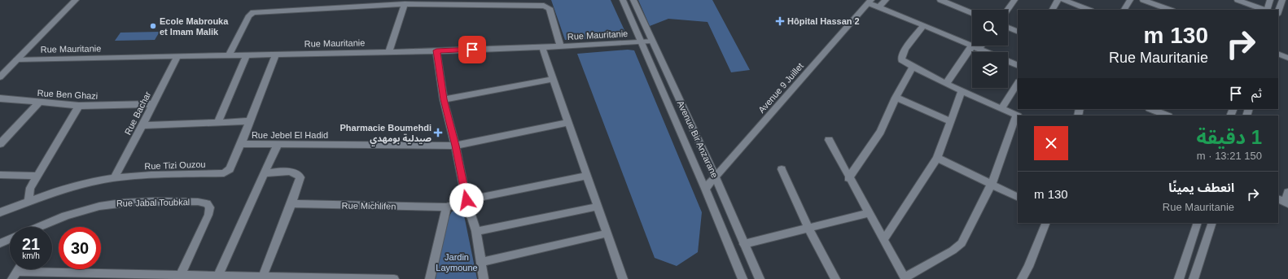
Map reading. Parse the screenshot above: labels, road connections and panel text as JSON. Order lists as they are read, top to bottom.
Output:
{
  "streets": {
    "street": [
      "Rue Mauritanie",
      "Avenue 9 Juillet",
      "Rue Ben Ghazi",
      "Rue Bachar",
      "Rue Jebel El Hadid",
      "Avenue Bir Anzarane",
      "Rue Tizi Ouzou",
      "Rue Jabal Toubkal",
      "Rue Michlifen"
    ]
  },
  "crossings": [
    ["Rue Mauritanie", "Rue Bachar"],
    ["Rue Mauritanie", "Avenue Bir Anzarane"],
    ["Rue Mauritanie", "Rue Tizi Ouzou"],
    ["Avenue 9 Juillet", "Avenue Bir Anzarane"],
    ["Rue Ben Ghazi", "Rue Bachar"],
    ["Rue Bachar", "Rue Tizi Ouzou"],
    ["Rue Jebel El Hadid", "Rue Tizi Ouzou"]
  ],
  "parks": ["Jardin Laymoune"],
  "places": {
    "health": ["Hôpital Hassan 2", "Pharmacie Boumehdi صيدلية بومهدي"],
    "other": ["Ecole Mabrouka et Imam Malik"]
  },
  "page": {
    "turn": ["130 m", "Rue Mauritanie"],
    "then": "ثم",
    "heading": ["1 دقيقة", "150 m · 13:21"],
    "list": [
      {
        "name": "انعطف يمينًا",
        "note": "Rue Mauritanie",
        "value": "130 m"
      }
    ],
    "speed": "21 km/h",
    "limit": "30"
  }
}
